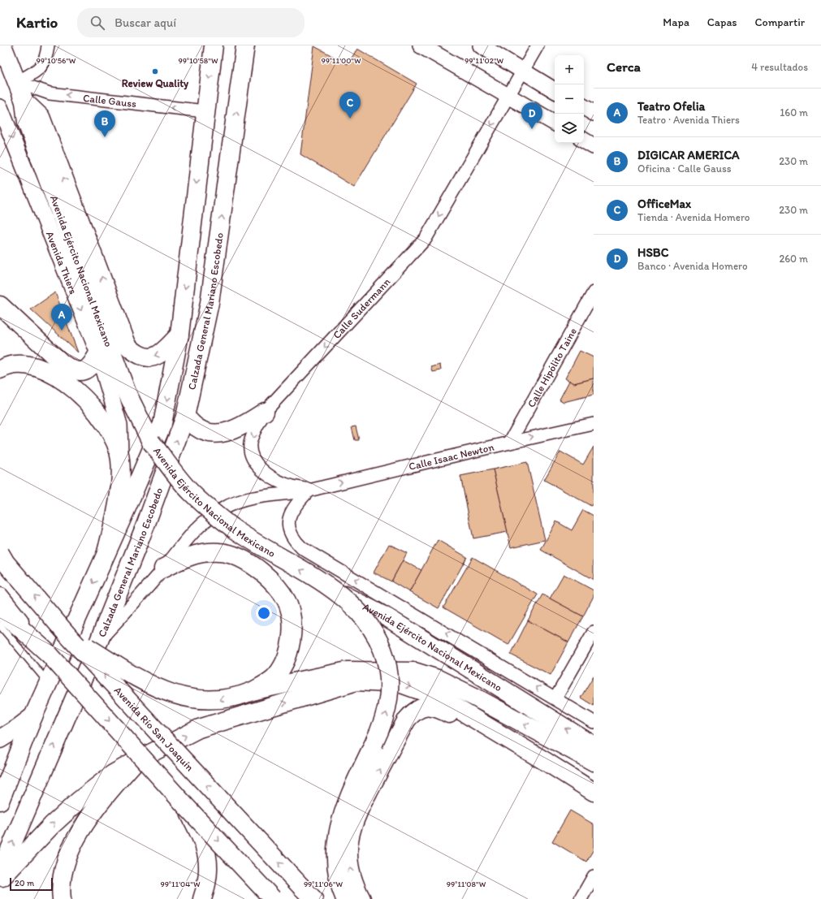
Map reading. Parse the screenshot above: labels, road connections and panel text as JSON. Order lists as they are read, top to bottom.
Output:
{
  "streets": {
    "main road": ["Avenida Ejército Nacional Mexicano", "Calzada General Mariano Escobedo", "Avenida Río San Joaquín"],
    "street": [
      "Calle Gauss",
      "Avenida Thiers",
      "Calle Sudermann",
      "Calle Hipólito Taine",
      "Calle Isaac Newton"
    ]
  },
  "crossings": [
    ["Calle Gauss", "Calzada General Mariano Escobedo"],
    ["Avenida Ejército Nacional Mexicano", "Calle Sudermann"],
    ["Avenida Ejército Nacional Mexicano", "Calle Isaac Newton"],
    ["Calle Sudermann", "Calle Isaac Newton"],
    ["Calzada General Mariano Escobedo", "Calle Isaac Newton"],
    ["Calle Hipólito Taine", "Calle Isaac Newton"]
  ],
  "one_way": [
    "Calle Gauss",
    "Avenida Thiers",
    "Avenida Ejército Nacional Mexicano",
    "Calle Sudermann",
    "Calle Isaac Newton"
  ],
  "places": ["Review Quality"],
  "scale_bar": "20 m",
  "page": {
    "header": "Kartio",
    "search": "Buscar aquí",
    "nav": ["Mapa", "Capas", "Compartir"],
    "heading": ["Cerca", "4 resultados"],
    "map_buttons": ["+", "−"],
    "list": [
      {
        "mark": "A",
        "name": "Teatro Ofelia",
        "note": "Teatro · Avenida Thiers",
        "value": "160 m"
      },
      {
        "mark": "B",
        "name": "DIGICAR AMERICA",
        "note": "Oficina · Calle Gauss",
        "value": "230 m"
      },
      {
        "mark": "C",
        "name": "OfficeMax",
        "note": "Tienda · Avenida Homero",
        "value": "230 m"
      },
      {
        "mark": "D",
        "name": "HSBC",
        "note": "Banco · Avenida Homero",
        "value": "260 m"
      }
    ],
    "pins": [
      "C",
      "D",
      "B",
      "A"
    ],
    "scale": "20 m"
  },
  "coordinates": [
    "99°10'56\"W",
    "99°10'58\"W",
    "99°11'00\"W",
    "99°11'02\"W",
    "99°11'04\"W",
    "99°11'06\"W",
    "99°11'08\"W"
  ]
}
